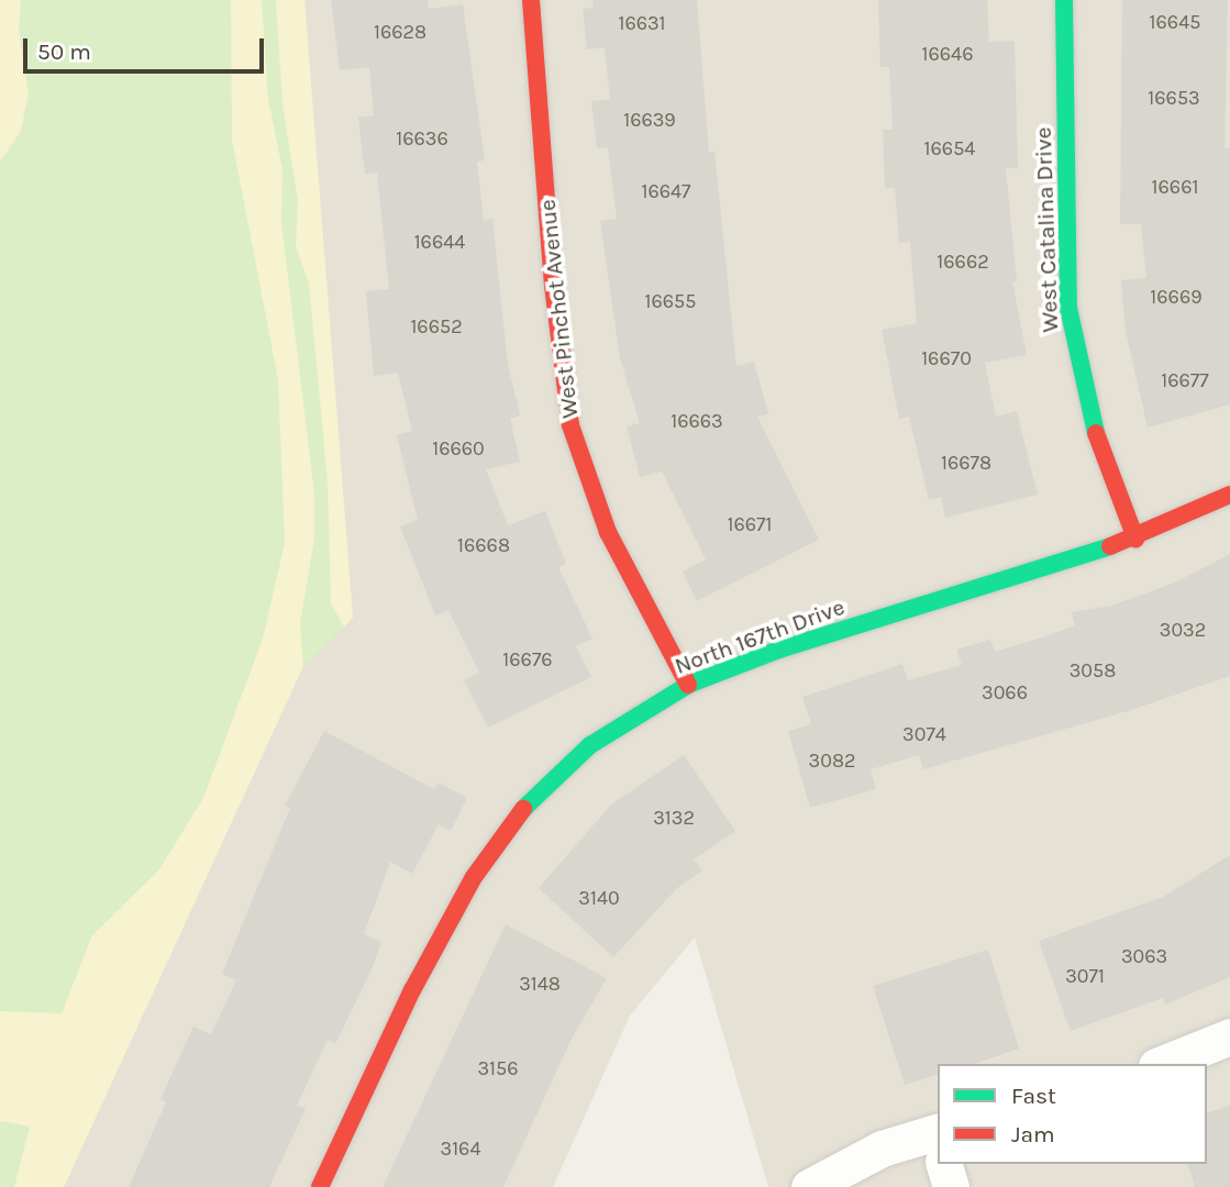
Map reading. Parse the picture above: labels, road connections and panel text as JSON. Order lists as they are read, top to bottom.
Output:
{
  "streets": {
    "street": ["West Catalina Drive", "West Pinchot Avenue", "North 167th Drive"]
  },
  "crossings": [
    ["West Catalina Drive", "North 167th Drive"],
    ["West Pinchot Avenue", "North 167th Drive"]
  ],
  "house_numbers": [
    "16645",
    "16631",
    "16628",
    "16646",
    "16653",
    "16639",
    "16636",
    "16654",
    "16661",
    "16647",
    "16644",
    "16662",
    "16669",
    "16655",
    "16652",
    "16670",
    "16677",
    "16663",
    "16660",
    "16678",
    "16671",
    "16668",
    "3032",
    "16676",
    "3058",
    "3066",
    "3074",
    "3082",
    "3132",
    "3140",
    "3063",
    "3071",
    "3148",
    "3156",
    "3164"
  ],
  "legend": ["Fast", "Jam"],
  "scale_bar": "50 m"
}
